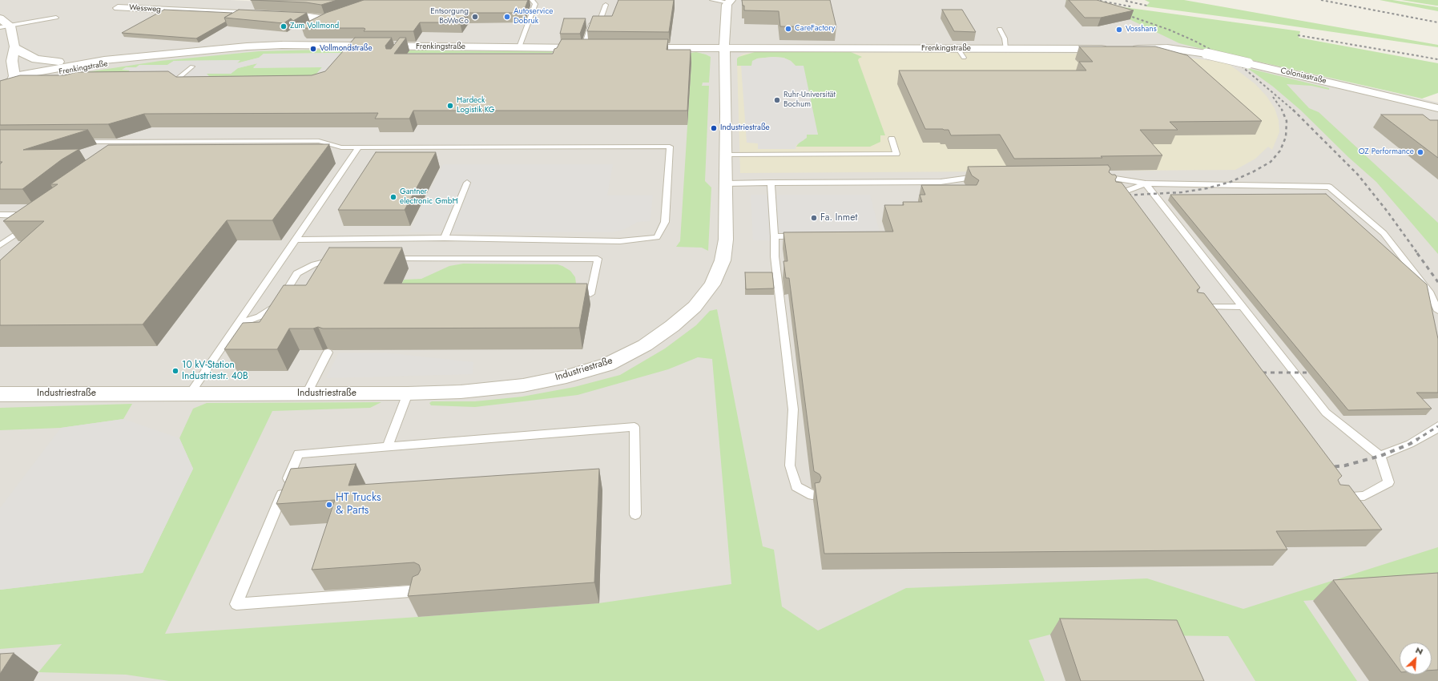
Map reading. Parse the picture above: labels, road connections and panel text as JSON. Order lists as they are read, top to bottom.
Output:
{
  "streets": {
    "street": [
      "Wessweg",
      "Frenkingstraße",
      "Coloniastraße",
      "Industriestraße"
    ]
  },
  "crossings": [
    ["Frenkingstraße", "Industriestraße"]
  ],
  "places": [
    "Entsorgung BoWeCo",
    "Autoservice Dobruk",
    "Zum Vollmond",
    "CareFactory",
    "Vosshans",
    "Vollmondstraße",
    "Ruhr-Universität Bochum",
    "Hardeck Logistik KG",
    "Industriestraße",
    "OZ Performance",
    "Gantner electronic GmbH",
    "Fa. Inmet",
    "10 kV-Station Industriestr. 40B",
    "HT Trucks & Parts"
  ],
  "north": "top right"
}
